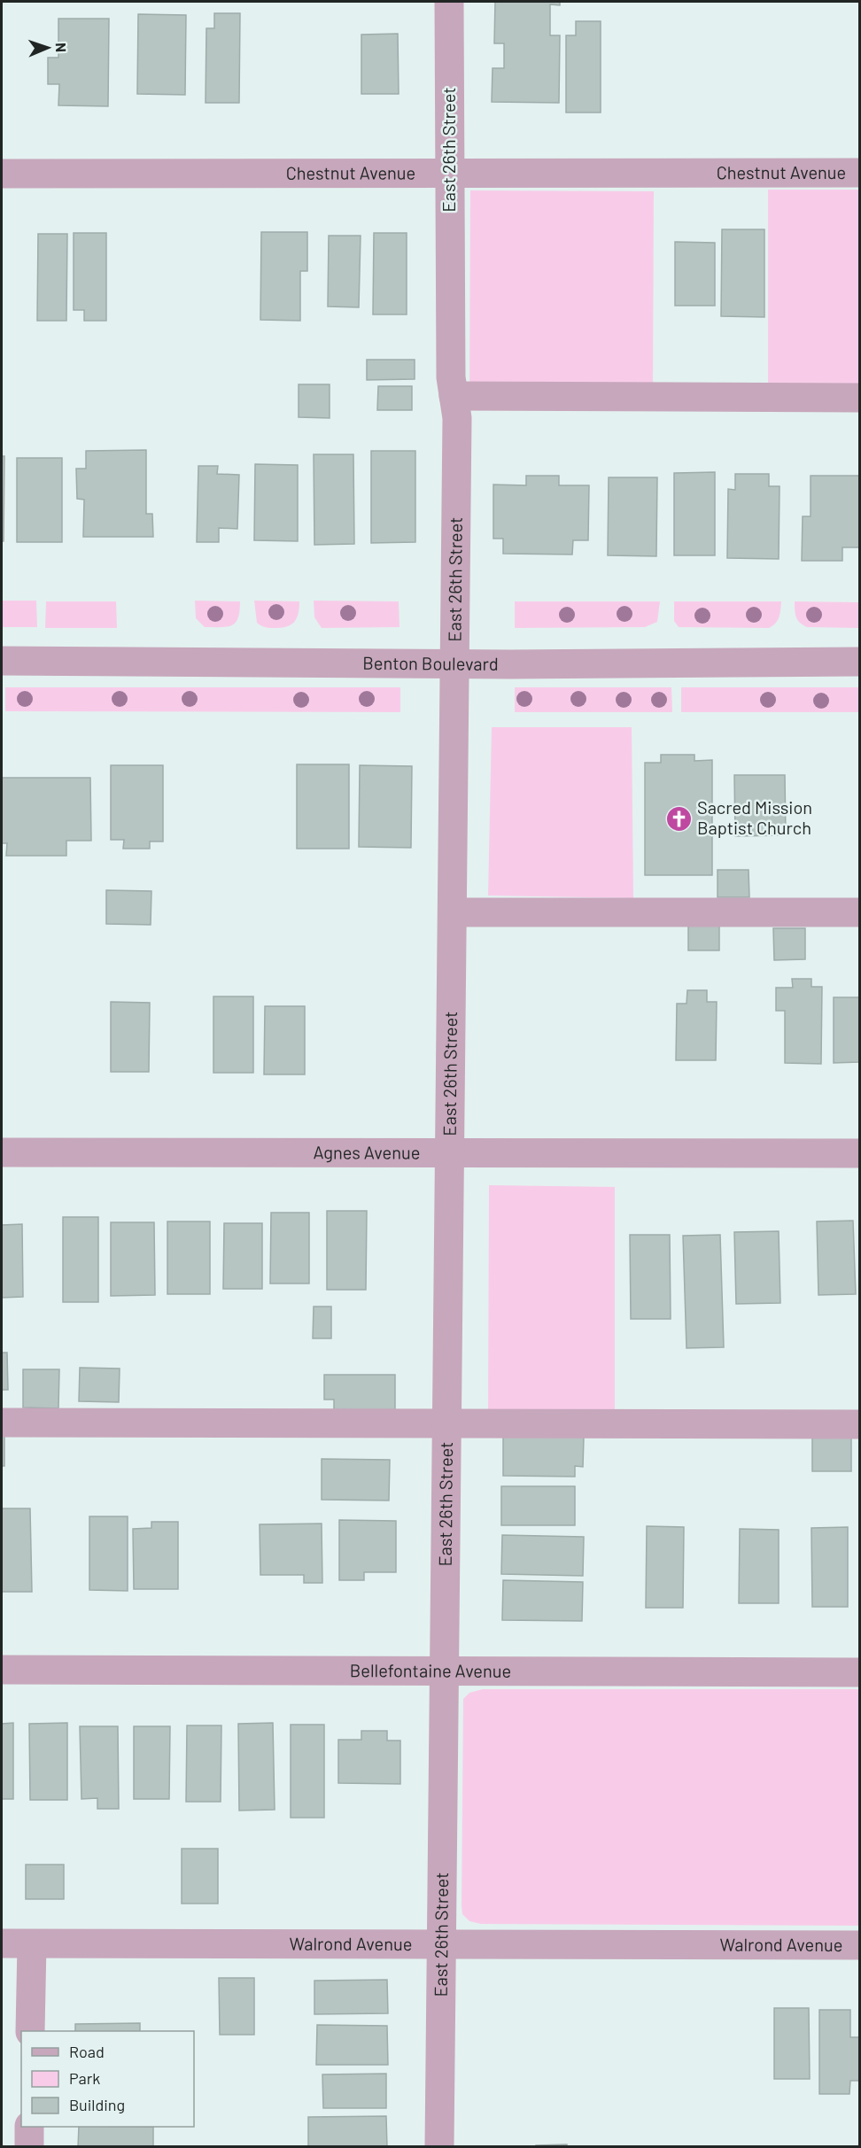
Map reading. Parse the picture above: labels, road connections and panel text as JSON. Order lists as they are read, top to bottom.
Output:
{
  "streets": {
    "street": [
      "East 26th Street",
      "Chestnut Avenue",
      "Benton Boulevard",
      "Agnes Avenue",
      "Bellefontaine Avenue",
      "Walrond Avenue"
    ]
  },
  "crossings": [
    ["East 26th Street", "Chestnut Avenue"],
    ["East 26th Street", "Benton Boulevard"],
    ["East 26th Street", "Agnes Avenue"],
    ["East 26th Street", "Bellefontaine Avenue"],
    ["East 26th Street", "Walrond Avenue"]
  ],
  "places": {
    "church": ["Sacred Mission Baptist Church"]
  },
  "legend": ["Road", "Park", "Building"],
  "north": "right"
}
